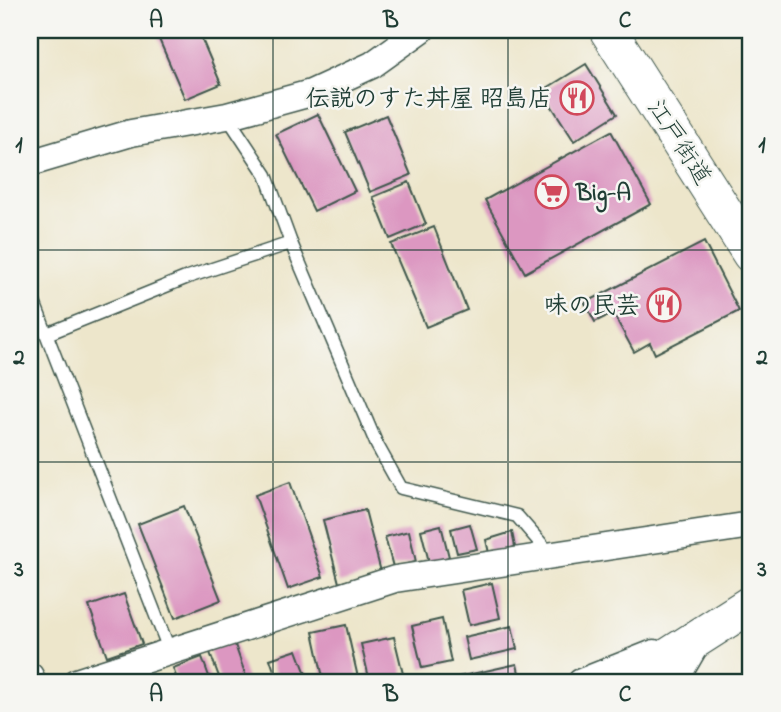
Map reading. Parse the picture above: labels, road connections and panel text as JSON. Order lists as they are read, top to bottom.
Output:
{
  "streets": {
    "street": ["江戸街道"]
  },
  "places": {
    "restaurant": ["伝説のすた丼屋 昭島店", "味の民芸"],
    "supermarket": ["Big-A"]
  },
  "grid": {
    "columns": ["A", "B", "C"],
    "rows": ["1", "2", "3"]
  }
}
